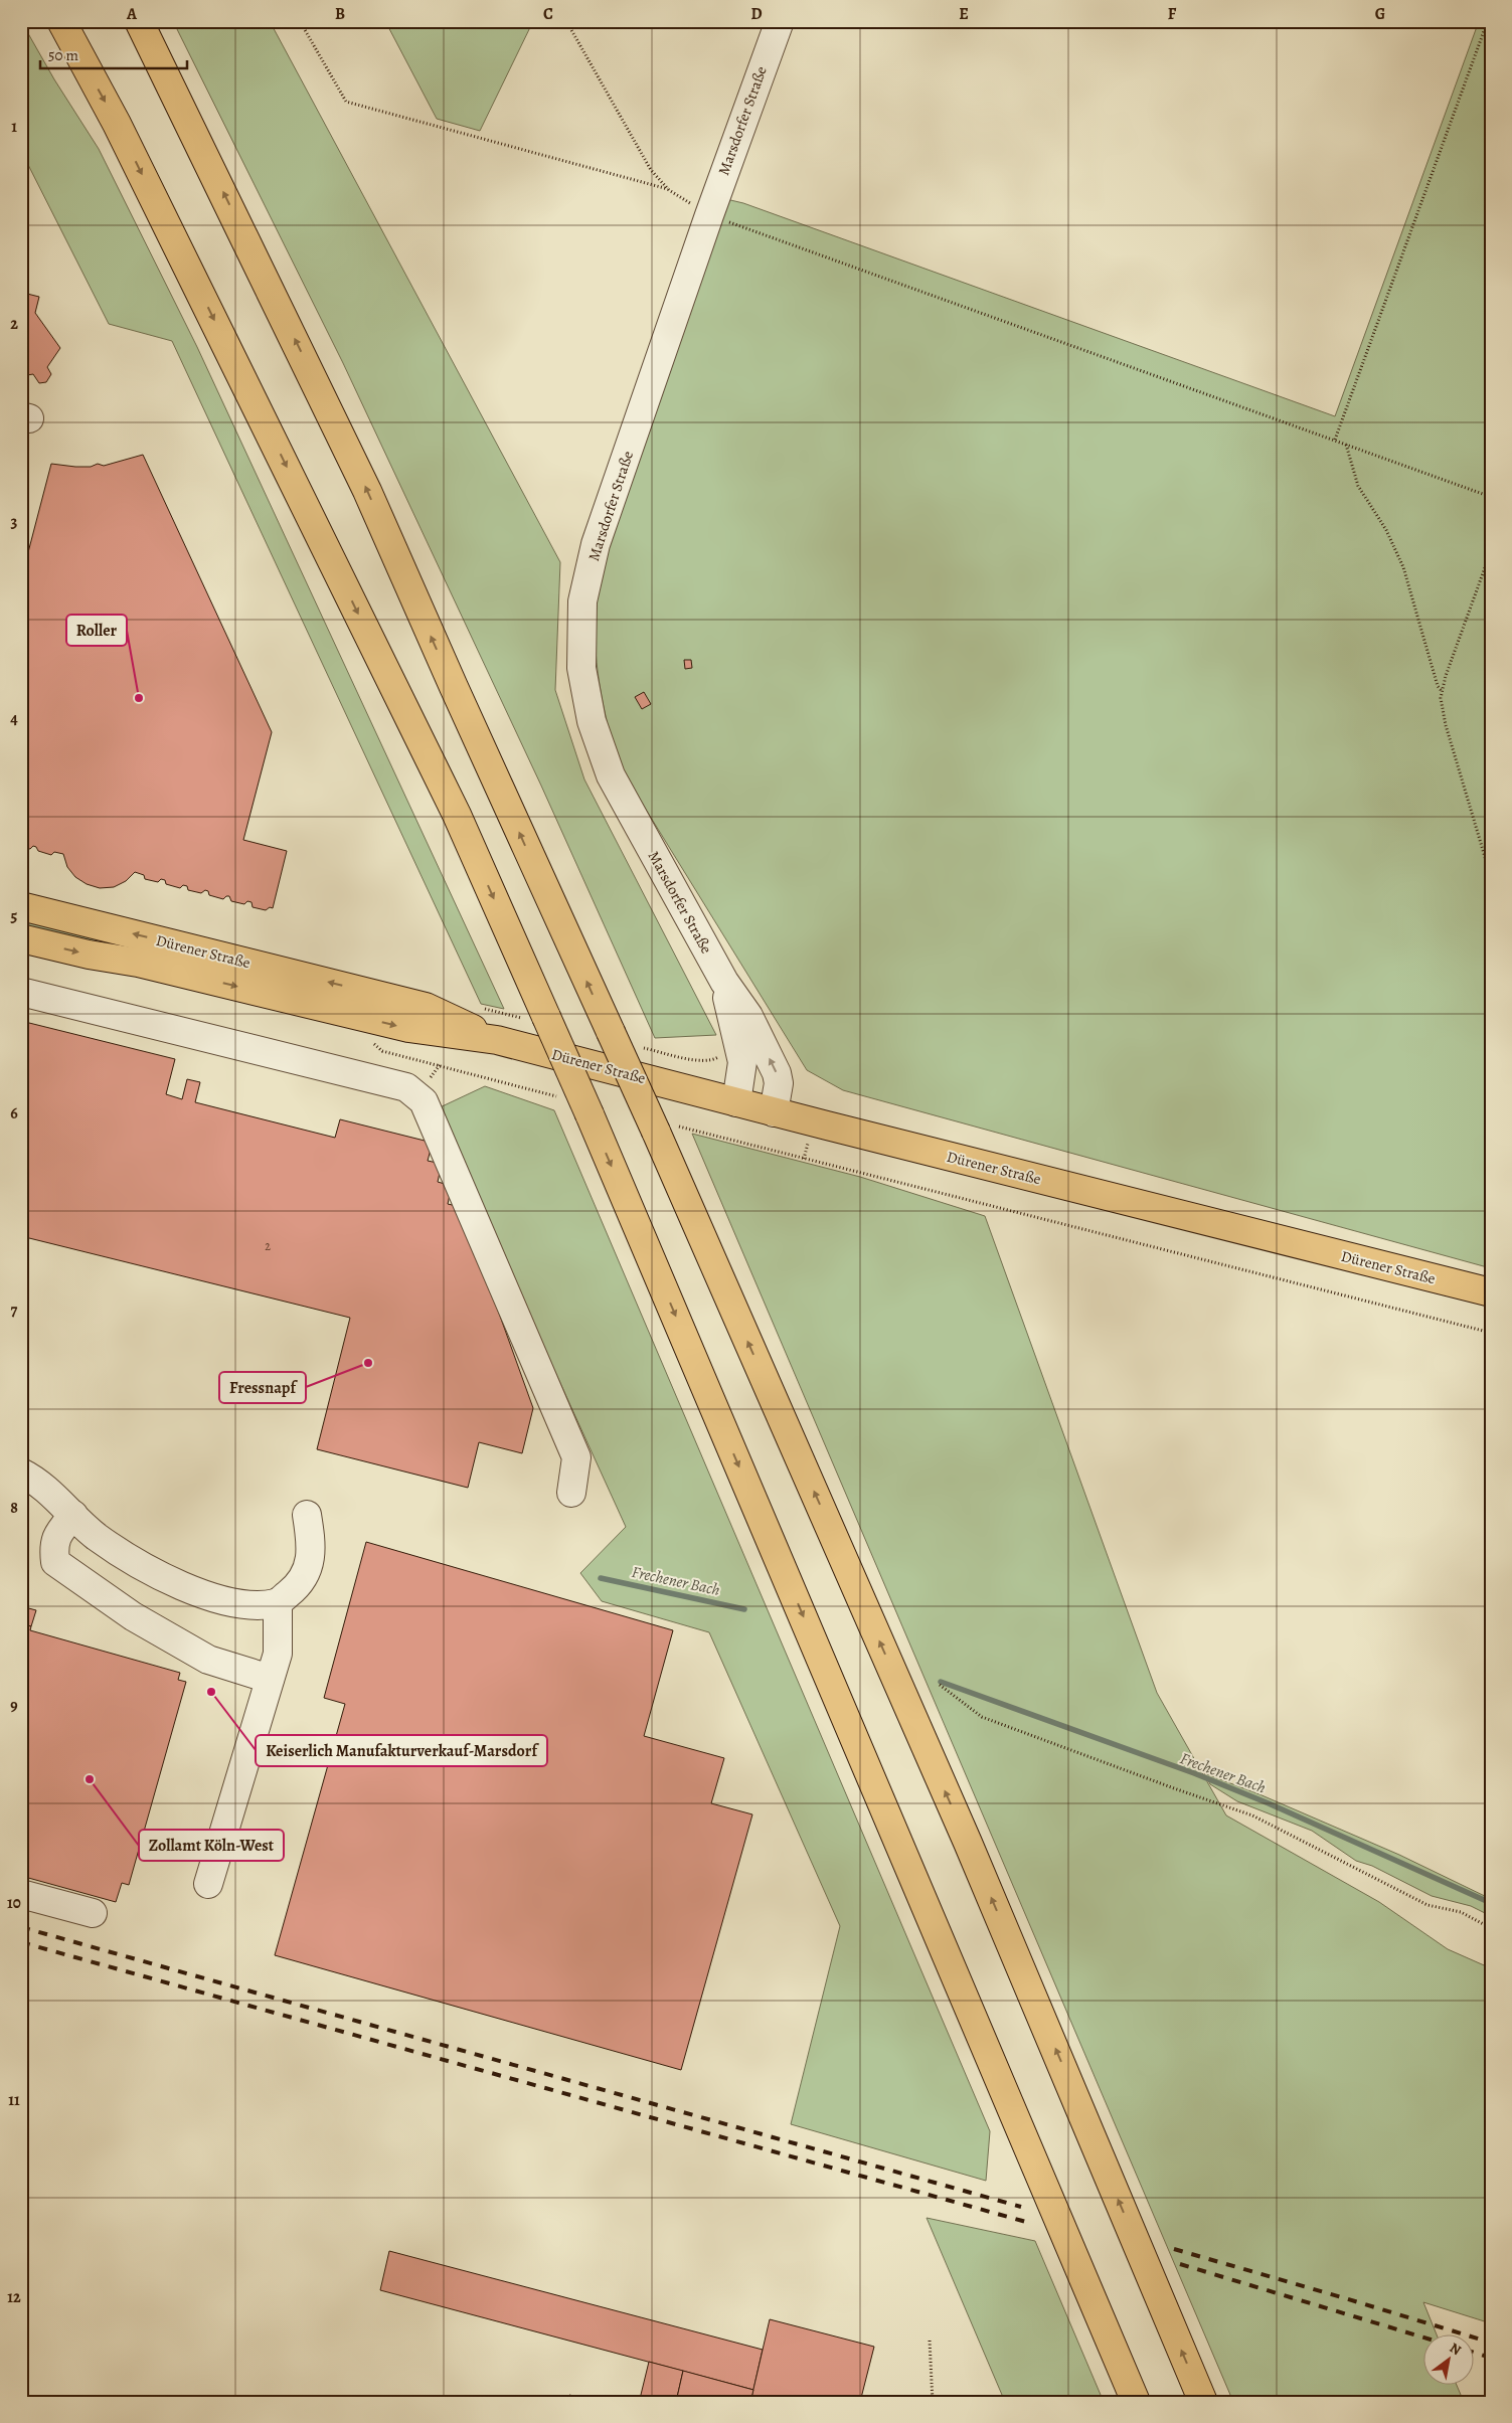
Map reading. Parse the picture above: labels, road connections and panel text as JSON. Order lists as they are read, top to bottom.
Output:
{
  "streets": {
    "main road": ["Dürener Straße"],
    "street": ["Marsdorfer Straße"]
  },
  "crossings": [
    ["Marsdorfer Straße", "Dürener Straße"]
  ],
  "water": ["Frechener Bach"],
  "places": [
    "Roller",
    "Fressnapf",
    "Keiserlich Manufakturverkauf-Marsdorf",
    "Zollamt Köln-West"
  ],
  "house_numbers": ["2"],
  "scale_bar": "50 m",
  "north": "top right",
  "grid": {
    "columns": [
      "A",
      "B",
      "C",
      "D",
      "E",
      "F",
      "G"
    ],
    "rows": [
      "1",
      "2",
      "3",
      "4",
      "5",
      "6",
      "7",
      "8",
      "9",
      "10",
      "11",
      "12"
    ]
  }
}
